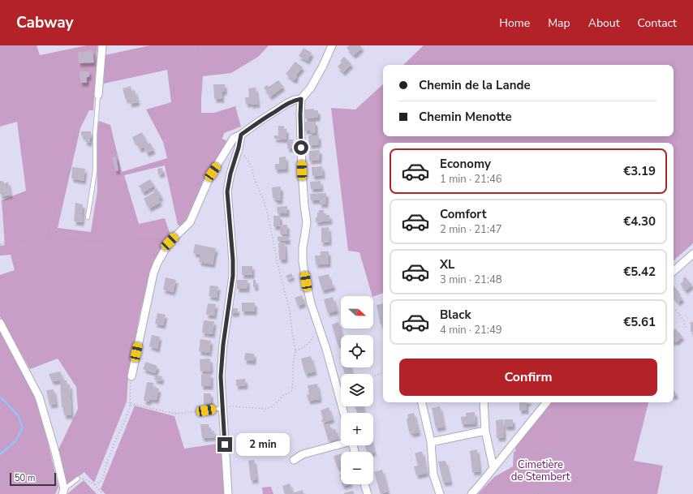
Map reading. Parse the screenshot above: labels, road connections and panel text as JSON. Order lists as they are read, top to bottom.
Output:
{
  "parks": ["Cimetière de Stembert"],
  "scale_bar": "50 m",
  "north": "right",
  "page": {
    "header": "Cabway",
    "nav": [
      "Home",
      "Map",
      "About",
      "Contact"
    ],
    "banner": ["Chemin de la Lande", "Chemin Menotte"],
    "list": [
      {
        "name": "Economy",
        "note": "1 min · 21:46",
        "value": "€3.19"
      },
      {
        "name": "Comfort",
        "note": "2 min · 21:47",
        "value": "€4.30"
      },
      {
        "name": "XL",
        "note": "3 min · 21:48",
        "value": "€5.42"
      },
      {
        "name": "Black",
        "note": "4 min · 21:49",
        "value": "€5.61"
      }
    ],
    "map_buttons": ["+", "−"],
    "buttons": "Confirm",
    "bubble": "2 min",
    "scale": "50 m"
  }
}
